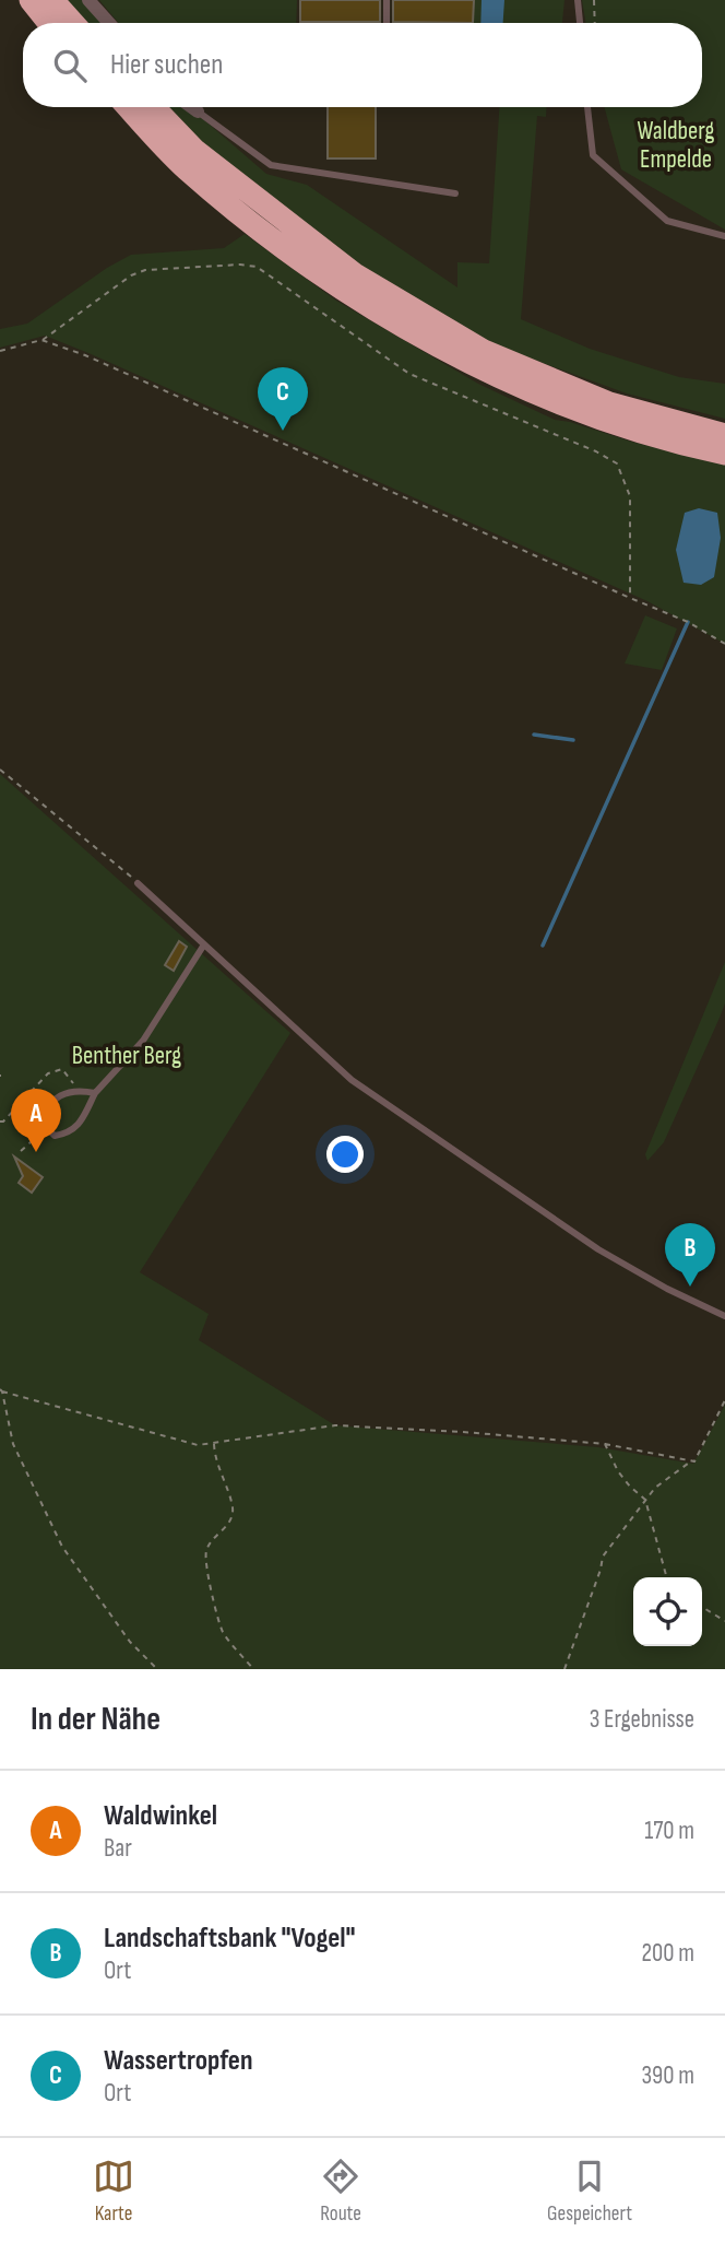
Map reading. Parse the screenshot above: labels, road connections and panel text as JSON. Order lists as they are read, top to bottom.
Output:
{
  "parks": ["Waldberg Empelde", "Benther Berg"],
  "page": {
    "search": "Hier suchen",
    "pins": ["C", "A", "B"],
    "heading": ["In der Nähe", "3 Ergebnisse"],
    "list": [
      {
        "mark": "A",
        "name": "Waldwinkel",
        "note": "Bar",
        "value": "170 m"
      },
      {
        "mark": "B",
        "name": "Landschaftsbank \"Vogel\"",
        "note": "Ort",
        "value": "200 m"
      },
      {
        "mark": "C",
        "name": "Wassertropfen",
        "note": "Ort",
        "value": "390 m"
      }
    ],
    "nav": ["Karte", "Route", "Gespeichert"]
  }
}
